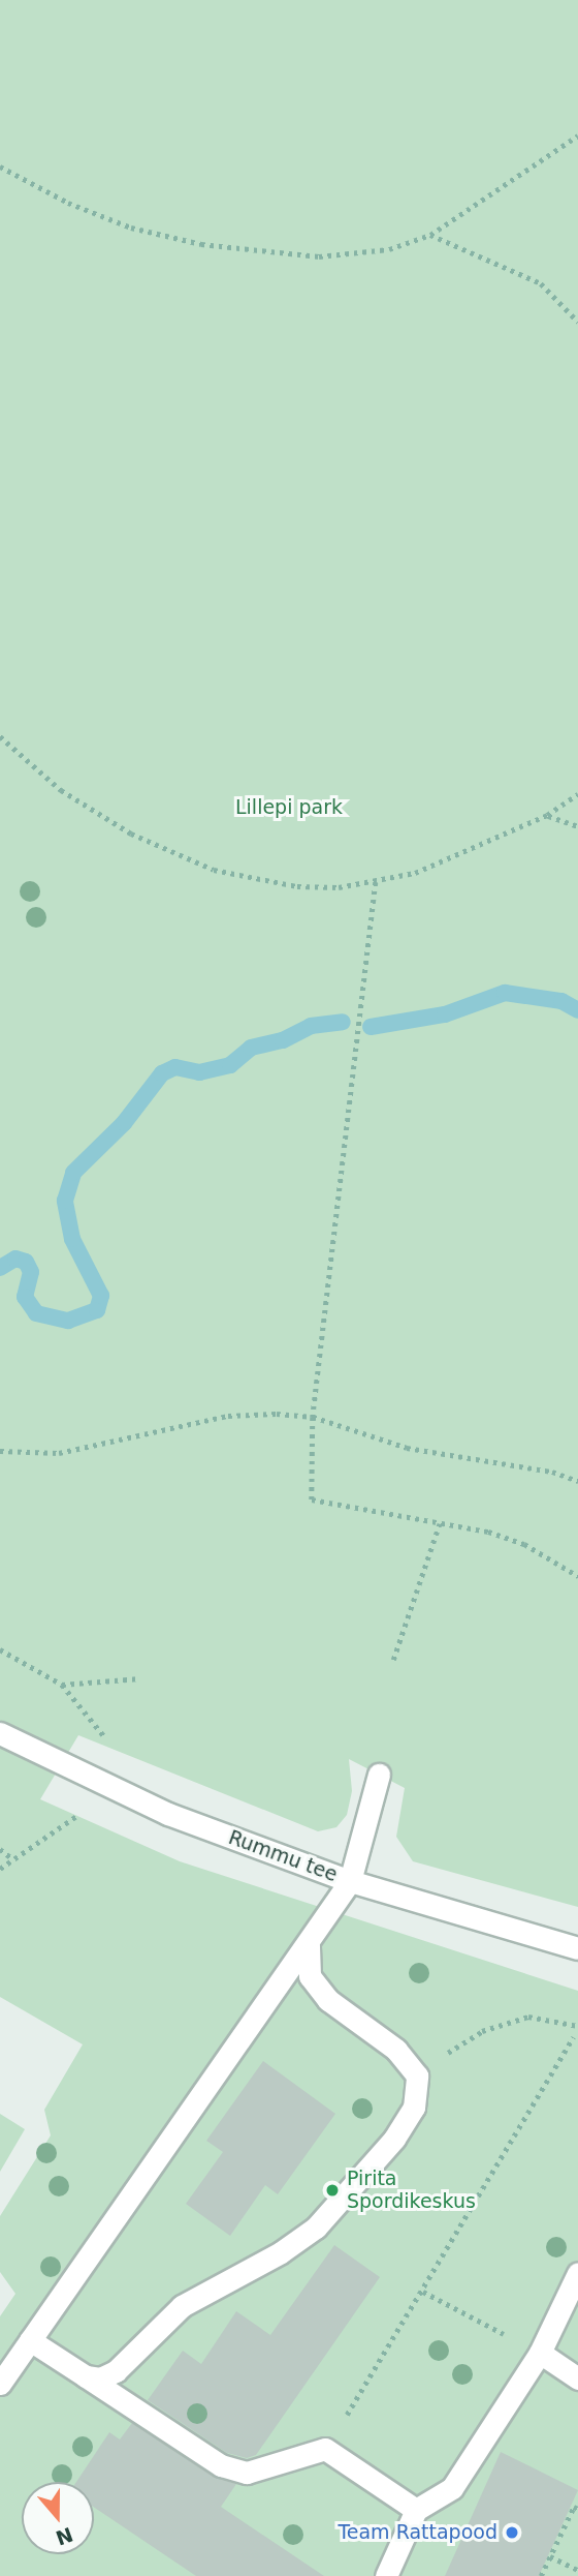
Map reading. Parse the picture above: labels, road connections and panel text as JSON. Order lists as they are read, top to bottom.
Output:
{
  "streets": {
    "main road": ["Rummu tee"]
  },
  "parks": ["Lillepi park"],
  "places": ["Pirita Spordikeskus", "Team Rattapood"],
  "north": "bottom"
}
